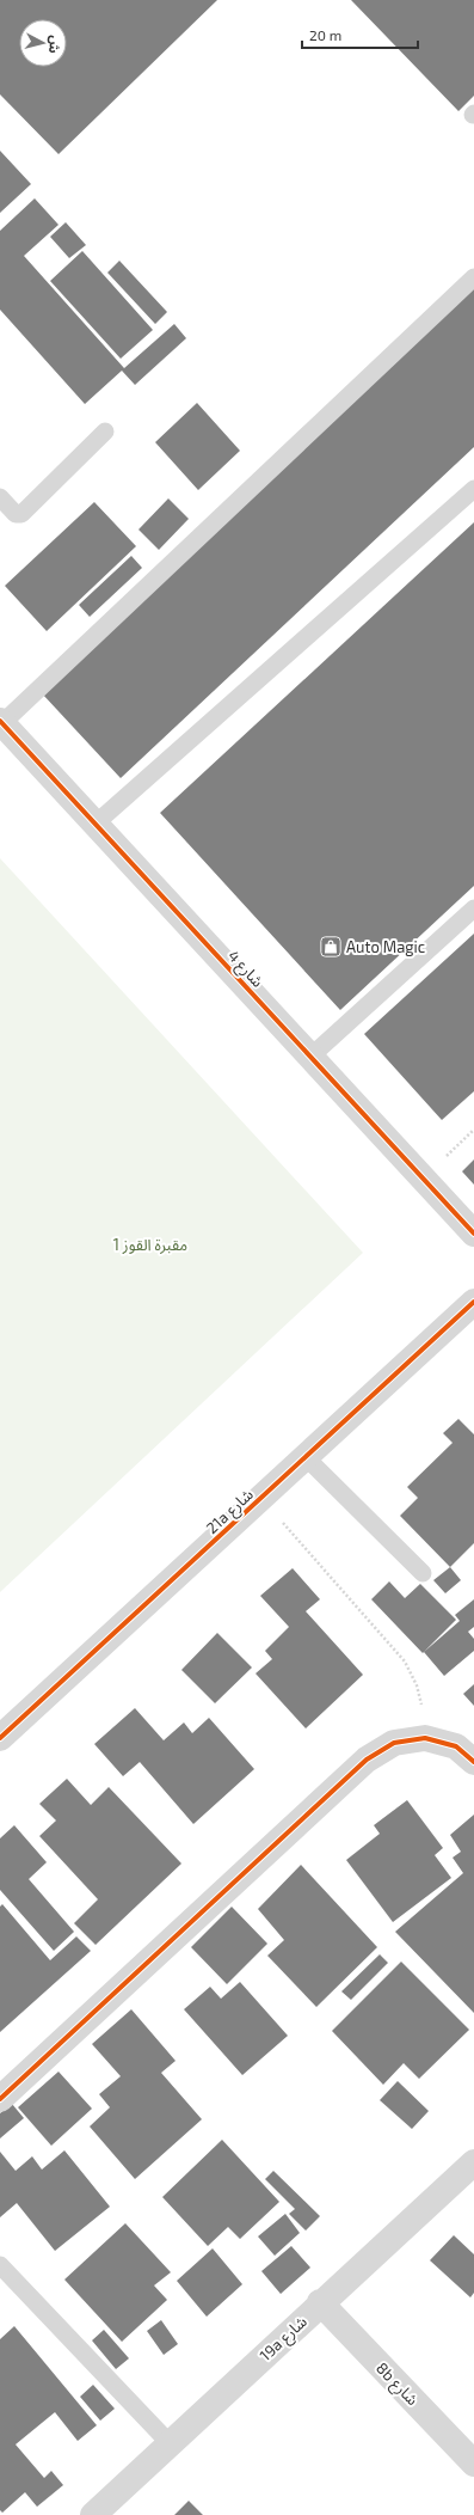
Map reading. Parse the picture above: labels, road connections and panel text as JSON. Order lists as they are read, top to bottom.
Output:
{
  "streets": {
    "street": [
      "شارع 4",
      "21a شارع",
      "19a شارع",
      "8b شارع"
    ]
  },
  "crossings": [
    ["19a شارع", "8b شارع"]
  ],
  "parks": ["مقبرة القوز 1"],
  "places": {
    "shop": ["Auto Magic"]
  },
  "scale_bar": "20 m",
  "north": "right"
}
